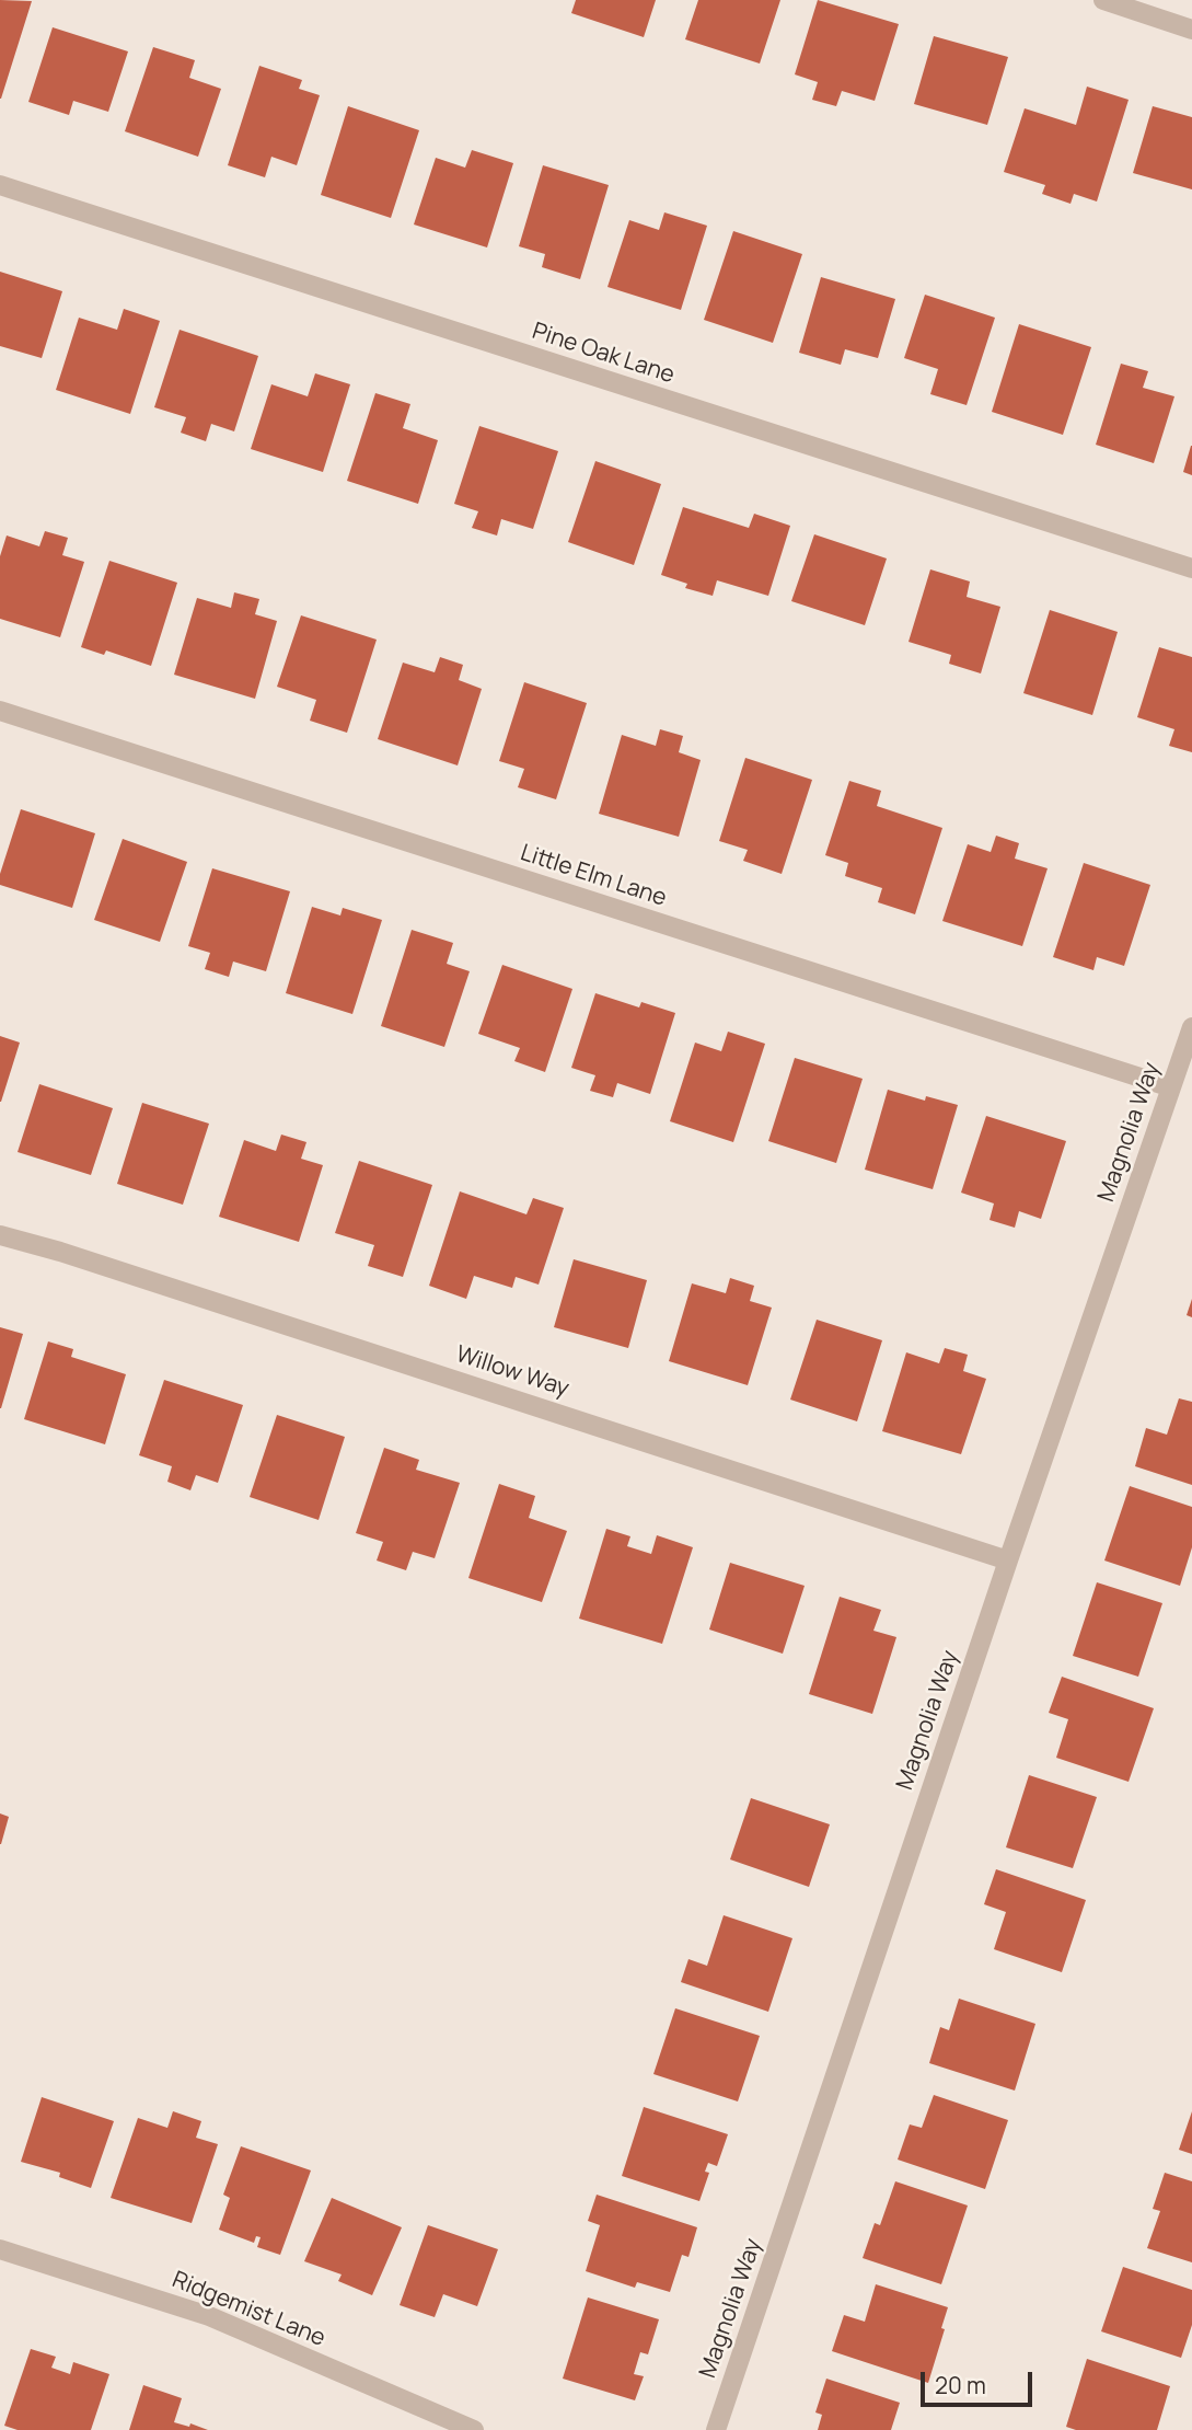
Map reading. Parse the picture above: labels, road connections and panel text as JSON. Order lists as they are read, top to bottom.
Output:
{
  "streets": {
    "street": [
      "Pine Oak Lane",
      "Little Elm Lane",
      "Magnolia Way",
      "Willow Way",
      "Ridgemist Lane"
    ]
  },
  "crossings": [
    ["Little Elm Lane", "Magnolia Way"],
    ["Magnolia Way", "Willow Way"]
  ],
  "scale_bar": "20 m"
}
